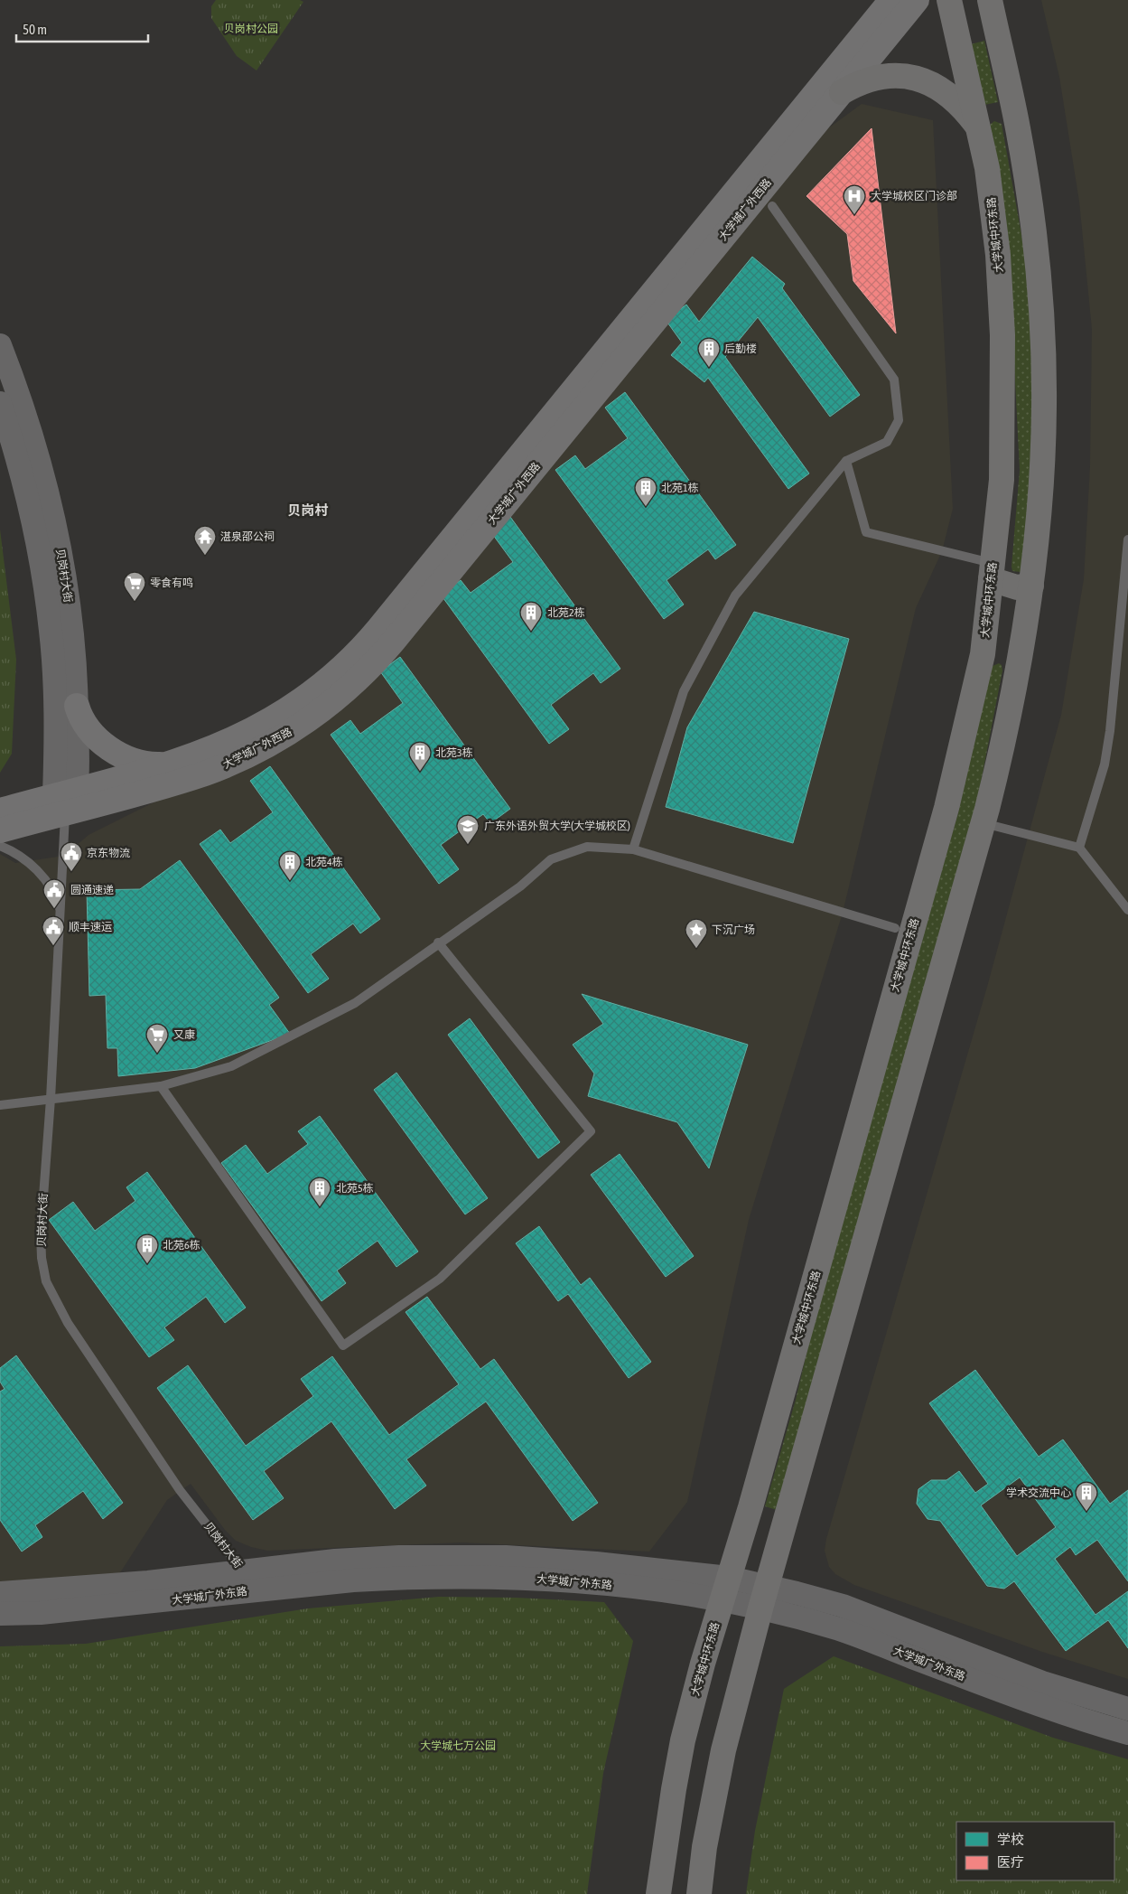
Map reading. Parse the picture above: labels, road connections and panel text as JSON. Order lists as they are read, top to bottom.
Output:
{
  "streets": {
    "main road": ["大学城广外西路", "大学城中环东路"],
    "street": ["贝岗村大街", "大学城广外东路"]
  },
  "crossings": [
    ["大学城广外西路", "贝岗村大街"],
    ["大学城中环东路", "大学城广外东路"],
    ["贝岗村大街", "大学城广外东路"]
  ],
  "districts": ["贝岗村"],
  "parks": ["贝岗村公园", "大学城七万公园"],
  "places": {
    "hospital": ["大学城校区门诊部"],
    "building": [
      "后勤楼",
      "北苑1栋",
      "北苑2栋",
      "北苑3栋",
      "北苑4栋",
      "北苑5栋",
      "北苑6栋",
      "学术交流中心"
    ],
    "temple": ["湛泉邵公祠"],
    "supermarket": ["零食有鸣", "又康"],
    "school or university": ["广东外语外贸大学(大学城校区)"],
    "public building": ["京东物流", "圆通速递", "顺丰速运"],
    "place": ["下沉广场"]
  },
  "legend": ["学校", "医疗"],
  "scale_bar": "50 m"
}
